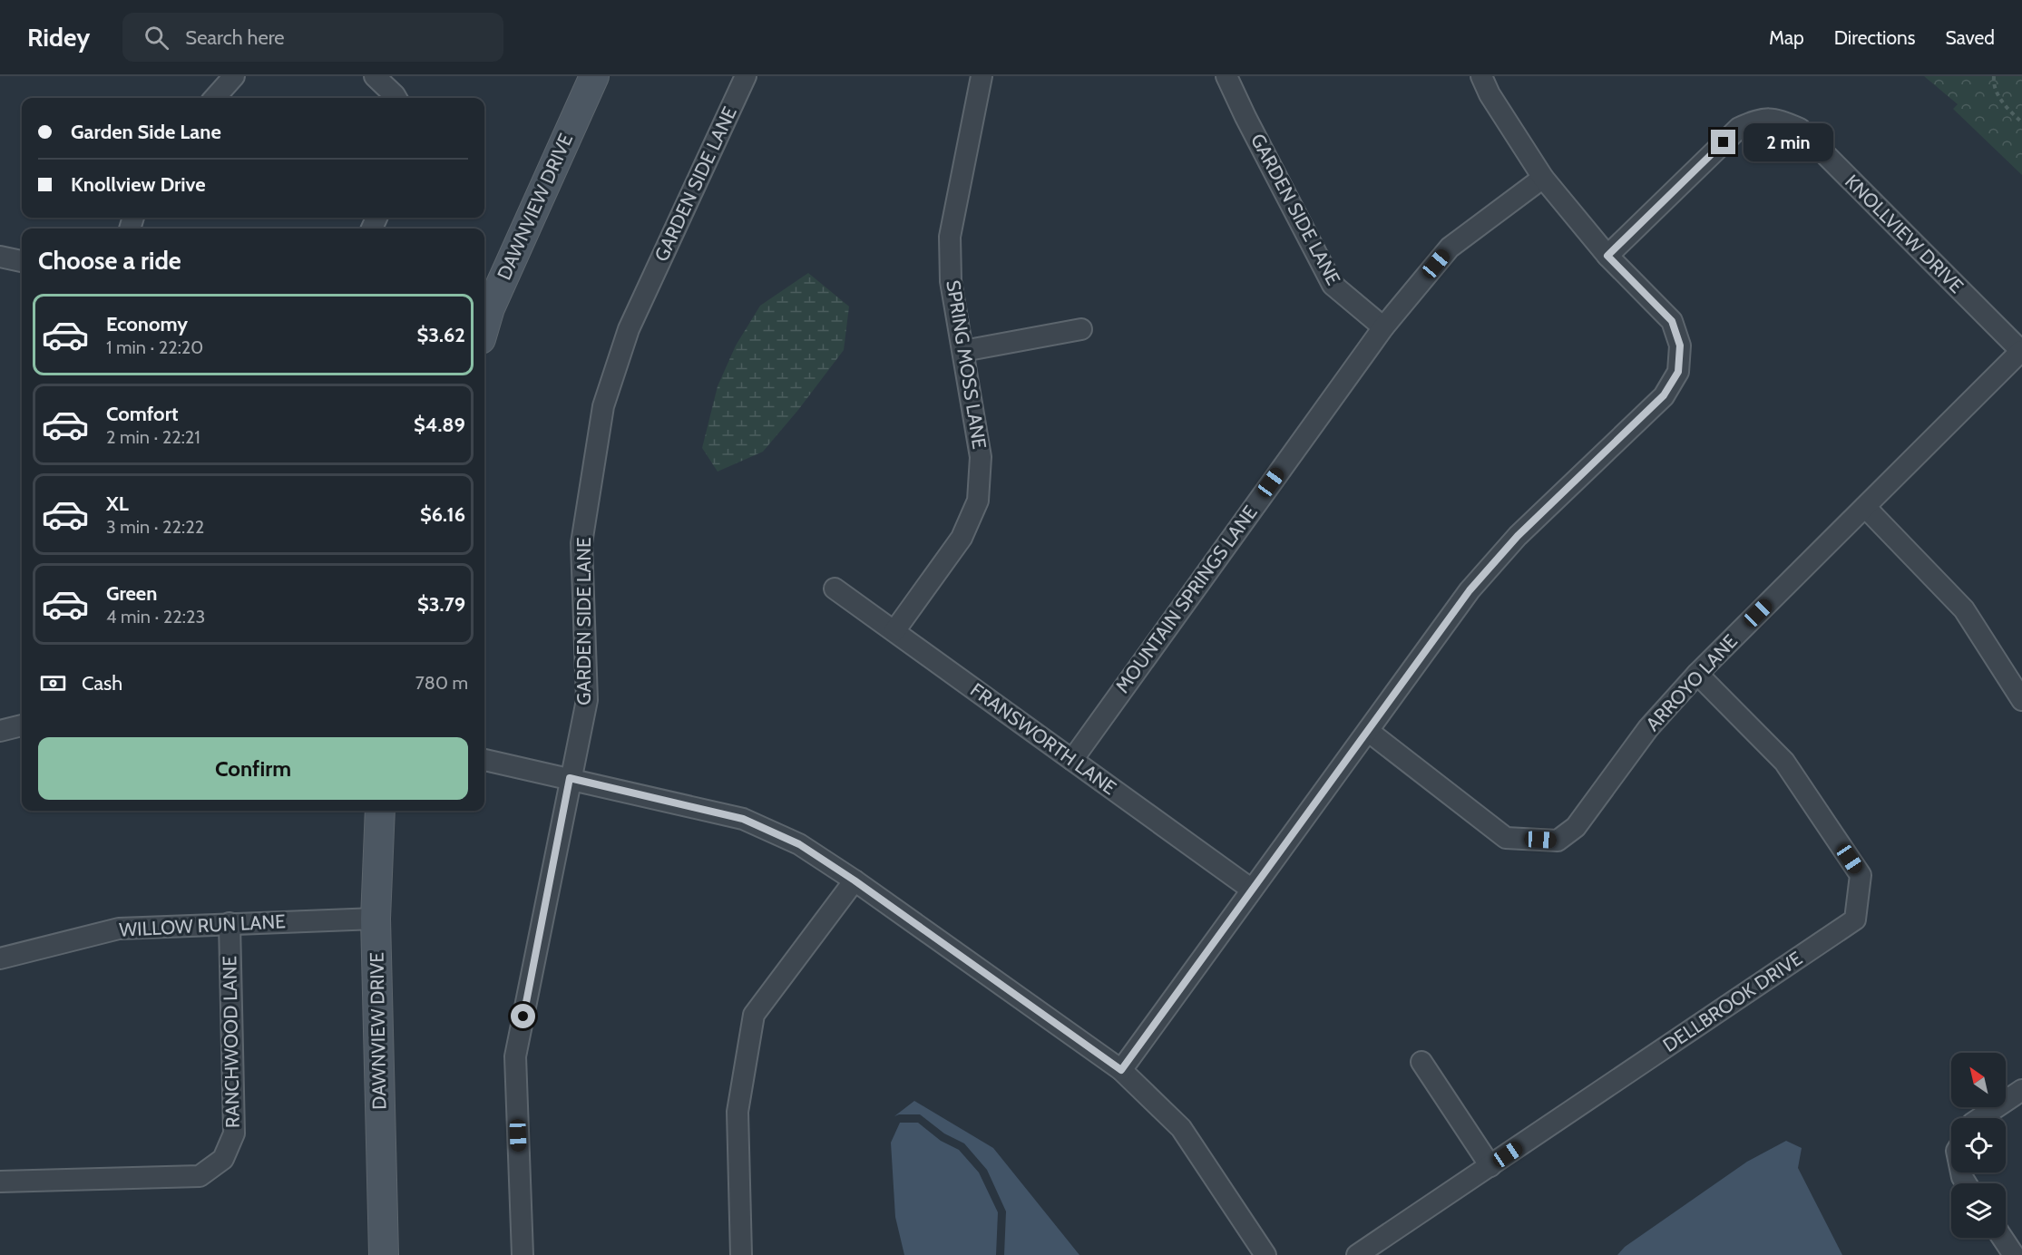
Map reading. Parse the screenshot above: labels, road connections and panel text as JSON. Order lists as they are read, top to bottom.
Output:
{
  "streets": {
    "street": [
      "GARDEN SIDE LANE",
      "DAWNVIEW DRIVE",
      "KNOLLVIEW DRIVE",
      "SPRING MOSS LANE",
      "MOUNTAIN SPRINGS LANE",
      "ARROYO LANE",
      "FRANSWORTH LANE",
      "WILLOW RUN LANE",
      "DELLBROOK DRIVE",
      "RANCHWOOD LANE"
    ]
  },
  "crossings": [
    ["GARDEN SIDE LANE", "MOUNTAIN SPRINGS LANE"],
    ["DAWNVIEW DRIVE", "WILLOW RUN LANE"],
    ["KNOLLVIEW DRIVE", "ARROYO LANE"],
    ["SPRING MOSS LANE", "FRANSWORTH LANE"],
    ["MOUNTAIN SPRINGS LANE", "FRANSWORTH LANE"],
    ["ARROYO LANE", "DELLBROOK DRIVE"],
    ["WILLOW RUN LANE", "RANCHWOOD LANE"]
  ],
  "north": "top left",
  "page": {
    "header": "Ridey",
    "search": "Search here",
    "nav": ["Map", "Directions", "Saved"],
    "banner": ["Garden Side Lane", "Knollview Drive"],
    "bubble": "2 min",
    "heading": "Choose a ride",
    "list": [
      {
        "name": "Economy",
        "note": "1 min · 22:20",
        "value": "$3.62"
      },
      {
        "name": "Comfort",
        "note": "2 min · 22:21",
        "value": "$4.89"
      },
      {
        "name": "XL",
        "note": "3 min · 22:22",
        "value": "$6.16"
      },
      {
        "name": "Green",
        "note": "4 min · 22:23",
        "value": "$3.79"
      }
    ],
    "pay": ["Cash", "780 m"],
    "buttons": "Confirm"
  }
}
